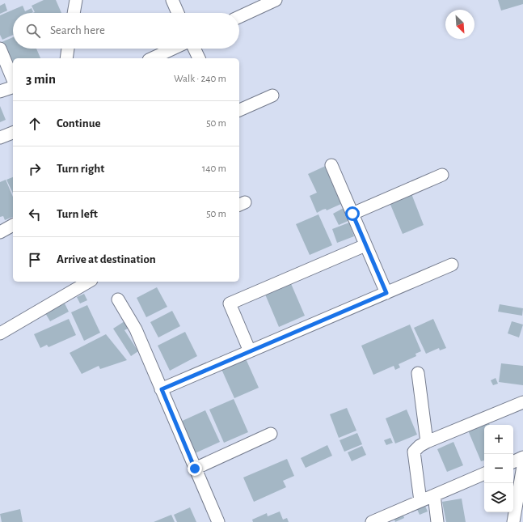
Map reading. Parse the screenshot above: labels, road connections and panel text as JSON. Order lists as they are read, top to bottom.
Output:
{
  "north": "bottom right",
  "page": {
    "search": "Search here",
    "heading": ["3 min", "Walk · 240 m"],
    "list": [
      ["Continue", "50 m"],
      ["Turn right", "140 m"],
      ["Turn left", "50 m"],
      "Arrive at destination"
    ],
    "map_buttons": ["+", "−"]
  }
}
